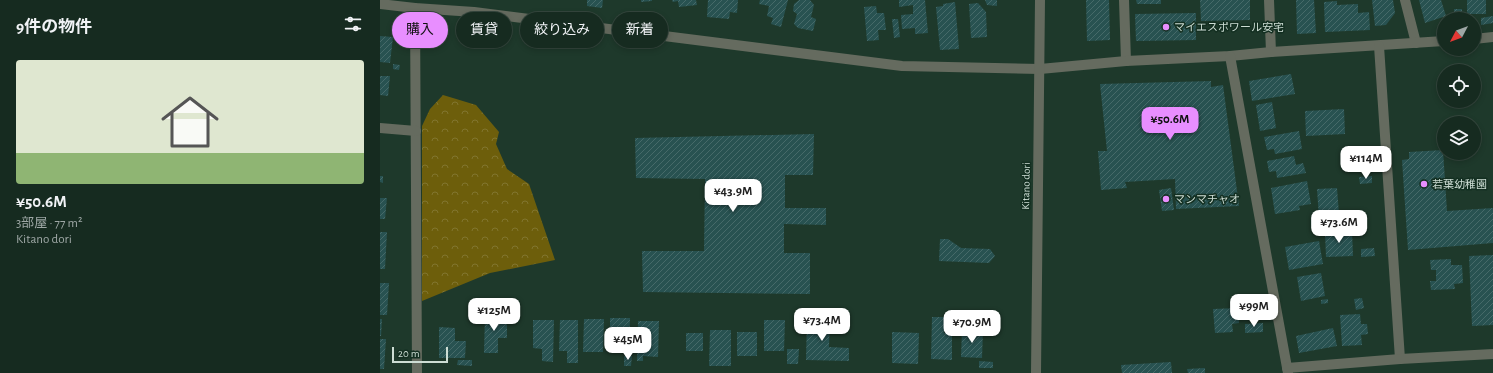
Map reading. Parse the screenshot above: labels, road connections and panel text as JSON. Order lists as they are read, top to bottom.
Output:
{
  "streets": {
    "street": ["Kitano dori"]
  },
  "places": ["マイエスポワール安宅", "若葉幼稚園", "マンマチャオ"],
  "scale_bar": "20 m",
  "north": "bottom left",
  "page": {
    "heading": "9件の物件",
    "chip": [
      "購入",
      "賃貸",
      "絞り込み",
      "新着"
    ],
    "list": [
      {
        "name": "¥50.6M",
        "note": "3部屋 · 77 m² · Kitano dori"
      }
    ],
    "price": [
      "¥50.6M",
      "¥114M",
      "¥43.9M",
      "¥73.6M",
      "¥99M",
      "¥125M",
      "¥73.4M",
      "¥70.9M",
      "¥45M"
    ],
    "scale": "20 m"
  }
}
